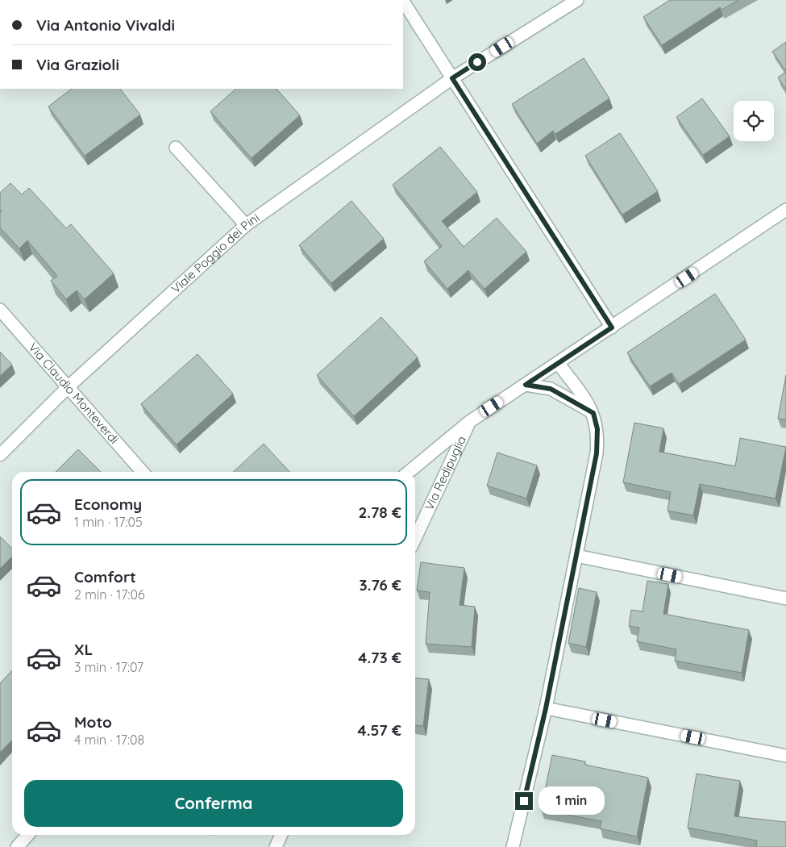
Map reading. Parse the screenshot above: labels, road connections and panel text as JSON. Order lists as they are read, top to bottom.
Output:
{
  "streets": {
    "street": ["Viale Poggio dei Pini", "Via Claudio Monteverdi", "Via Redipuglia"]
  },
  "crossings": [
    ["Viale Poggio dei Pini", "Via Claudio Monteverdi"]
  ],
  "page": {
    "banner": ["Via Antonio Vivaldi", "Via Grazioli"],
    "list": [
      {
        "name": "Economy",
        "note": "1 min · 17:05",
        "value": "2.78 €"
      },
      {
        "name": "Comfort",
        "note": "2 min · 17:06",
        "value": "3.76 €"
      },
      {
        "name": "XL",
        "note": "3 min · 17:07",
        "value": "4.73 €"
      },
      {
        "name": "Moto",
        "note": "4 min · 17:08",
        "value": "4.57 €"
      }
    ],
    "buttons": "Conferma",
    "bubble": "1 min"
  }
}
